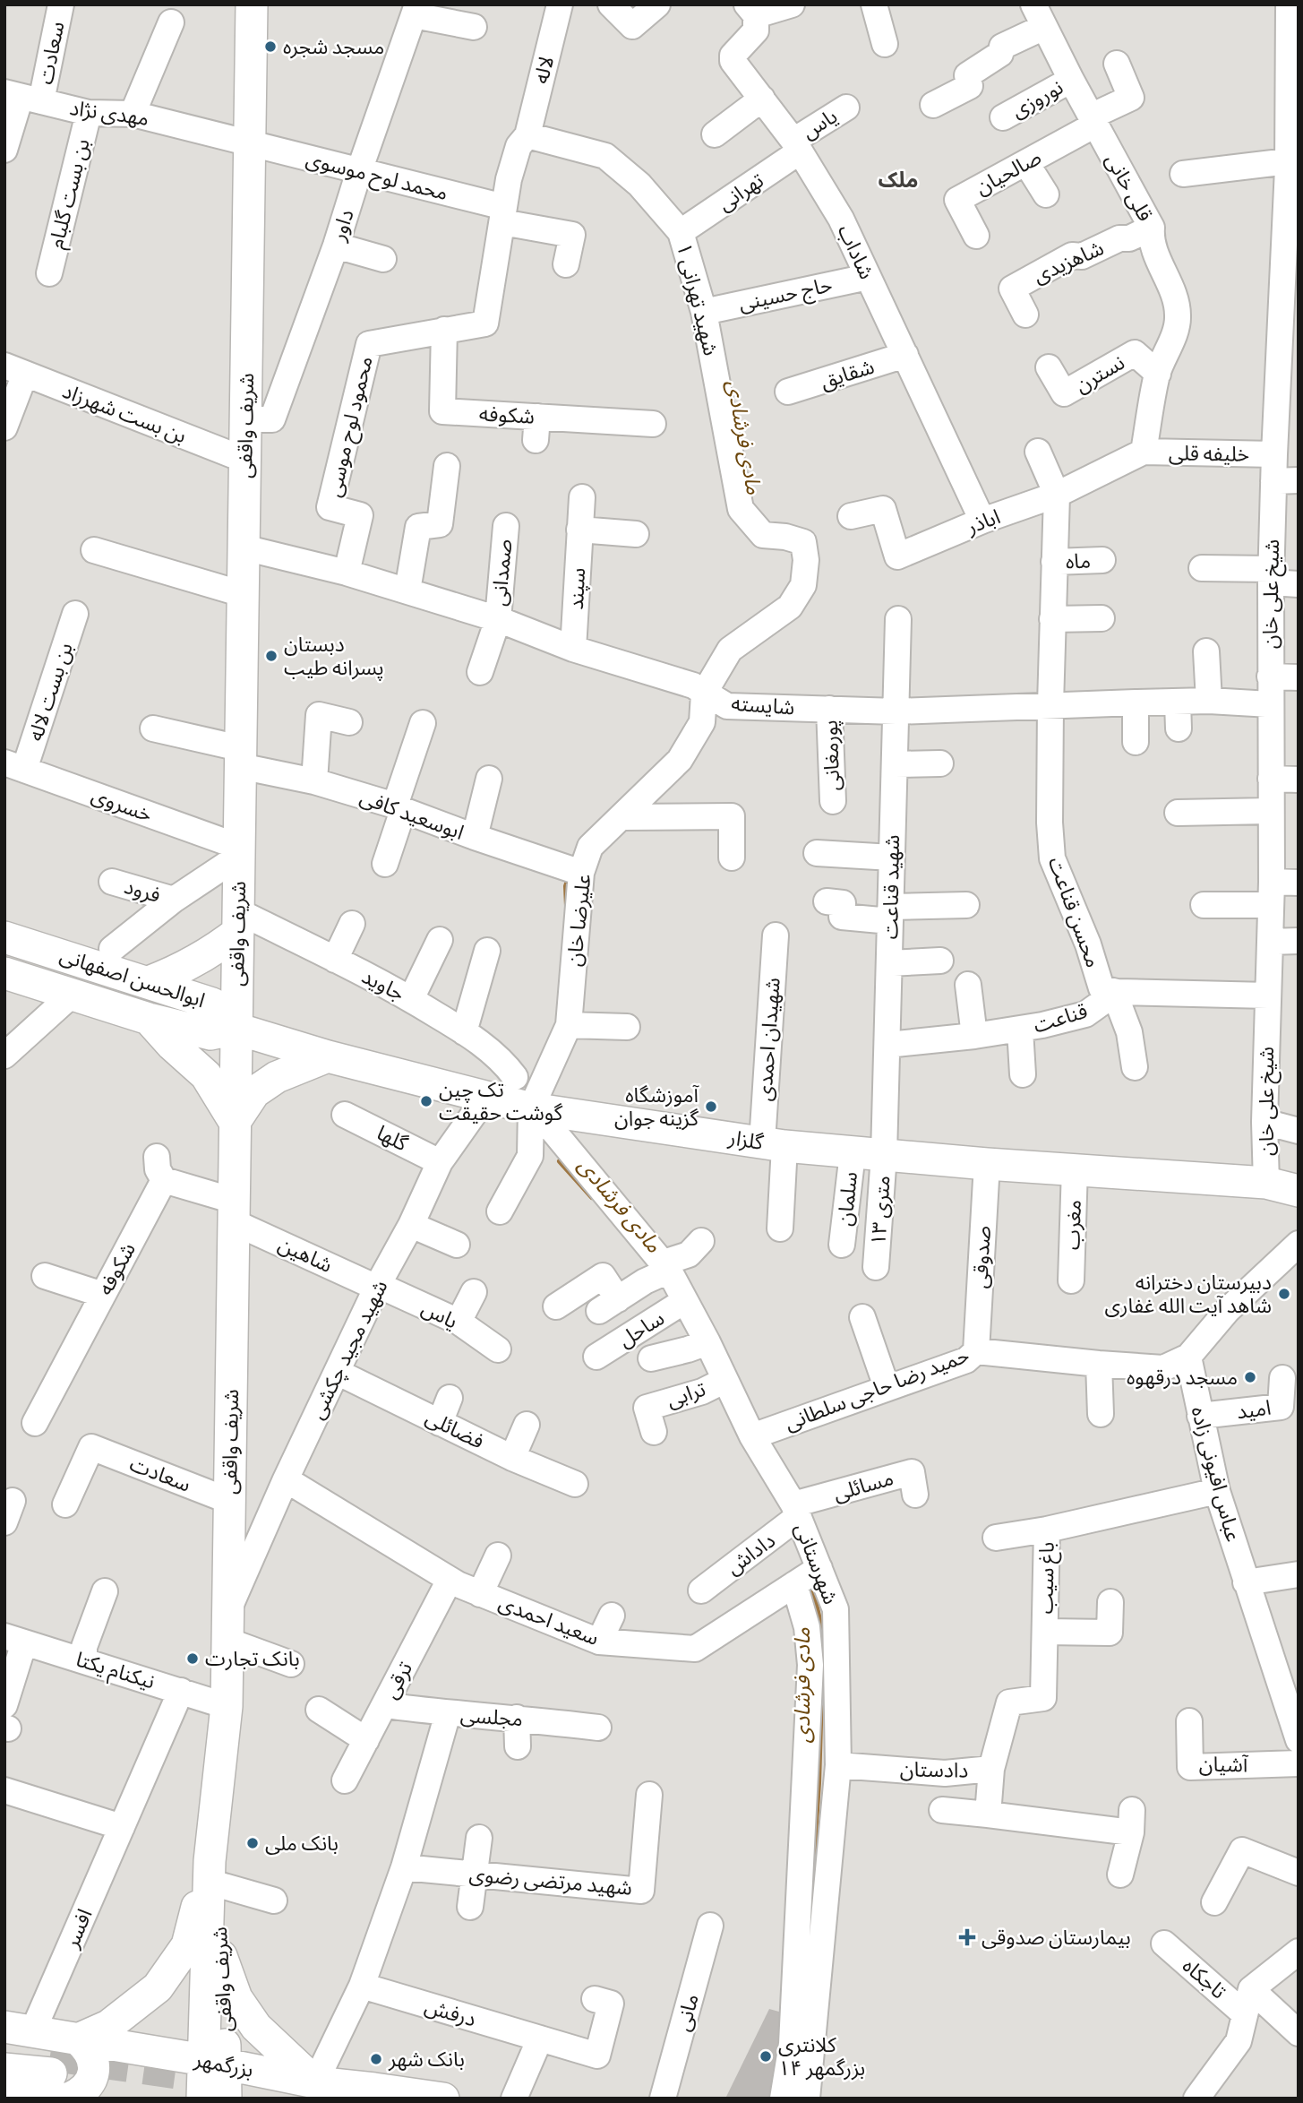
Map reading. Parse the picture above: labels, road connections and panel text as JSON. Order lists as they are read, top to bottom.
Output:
{
  "streets": {
    "main road": [
      "شریف واقفی",
      "ابوالحسن اصفهانی",
      "گلزار",
      "بزرگمهر"
    ],
    "street": [
      "سعادت",
      "لاله",
      "نوروزی",
      "مهدی نژاد",
      "یاس",
      "صالحیان",
      "محمد لوح موسوی",
      "قلی خانی",
      "تهرانی",
      "بن بست گلبام",
      "داور",
      "شاداب",
      "شاهزیدی",
      "حاج حسینی",
      "شهید تهرانی ۱",
      "شقایق",
      "نسترن",
      "بن بست شهرزاد",
      "شکوفه",
      "محمود لوح موسی",
      "خلیفه قلی",
      "اباذر",
      "ماه",
      "صمدانی",
      "سپند",
      "شیخ علی خان",
      "بن بست لاله",
      "شایسته",
      "پورمغانی",
      "خسروی",
      "ابوسعید کافی",
      "شهید قناعت",
      "فرود",
      "محسن قناعت",
      "علیرضا خان",
      "جاوید",
      "قناعت",
      "شهیدان احمدی",
      "گلها",
      "سلمان",
      "۱۳ متری",
      "مغرب",
      "شاهین",
      "صدوقی",
      "ساحل",
      "شهید مجید چکشی",
      "حمید رضا حاجی سلطانی",
      "ترابی",
      "امید",
      "فضائلی",
      "عباس افیونی زاده",
      "مسائلی",
      "داداش",
      "شهرستانی",
      "باغ سیب",
      "سعید احمدی",
      "نیکنام یکتا",
      "ترقی",
      "مجلسی",
      "آشیان",
      "دادستان",
      "شهید مرتضی رضوی",
      "افسر",
      "تاجکاه",
      "درفش",
      "مانی"
    ]
  },
  "crossings": [
    ["سعادت", "مهدی نژاد"],
    ["سعادت", "شریف واقفی"],
    ["لاله", "شهید تهرانی ۱"],
    ["لاله", "محمود لوح موسی"],
    ["نوروزی", "قلی خانی"],
    ["مهدی نژاد", "محمد لوح موسوی"],
    ["مهدی نژاد", "بن بست گلبام"],
    ["مهدی نژاد", "شریف واقفی"],
    ["یاس", "تهرانی"],
    ["یاس", "شاداب"],
    ["یاس", "شاهین"],
    ["یاس", "شهید مجید چکشی"],
    ["صالحیان", "قلی خانی"],
    ["محمد لوح موسوی", "داور"],
    ["محمد لوح موسوی", "شریف واقفی"],
    ["محمد لوح موسوی", "محمود لوح موسی"],
    ["قلی خانی", "شاهزیدی"],
    ["قلی خانی", "نسترن"],
    ["قلی خانی", "خلیفه قلی"],
    ["قلی خانی", "اباذر"],
    ["تهرانی", "شاداب"],
    ["تهرانی", "شهید تهرانی ۱"],
    ["داور", "شریف واقفی"],
    ["شاداب", "حاج حسینی"],
    ["شاداب", "شقایق"],
    ["شاداب", "اباذر"],
    ["حاج حسینی", "شهید تهرانی ۱"],
    ["شهید تهرانی ۱", "محمود لوح موسی"],
    ["شهید تهرانی ۱", "شایسته"],
    ["شهید تهرانی ۱", "علیرضا خان"],
    ["بن بست شهرزاد", "شریف واقفی"],
    ["شکوفه", "شریف واقفی"],
    ["شکوفه", "محمود لوح موسی"],
    ["شکوفه", "شاهین"],
    ["شریف واقفی", "شایسته"],
    ["شریف واقفی", "خسروی"],
    ["شریف واقفی", "ابوسعید کافی"],
    ["شریف واقفی", "ابوالحسن اصفهانی"],
    ["شریف واقفی", "جاوید"],
    ["شریف واقفی", "گلزار"],
    ["شریف واقفی", "شاهین"],
    ["شریف واقفی", "شهید مجید چکشی"],
    ["شریف واقفی", "نیکنام یکتا"],
    ["شریف واقفی", "بزرگمهر"],
    ["محمود لوح موسی", "شایسته"],
    ["خلیفه قلی", "اباذر"],
    ["خلیفه قلی", "شیخ علی خان"],
    ["صمدانی", "شایسته"],
    ["سپند", "شایسته"],
    ["شیخ علی خان", "شایسته"],
    ["شیخ علی خان", "گلزار"],
    ["بن بست لاله", "خسروی"],
    ["شایسته", "پورمغانی"],
    ["شایسته", "شهید قناعت"],
    ["شایسته", "محسن قناعت"],
    ["شایسته", "علیرضا خان"],
    ["ابوسعید کافی", "علیرضا خان"],
    ["شهید قناعت", "قناعت"],
    ["شهید قناعت", "گلزار"],
    ["شهید قناعت", "۱۳ متری"],
    ["محسن قناعت", "قناعت"],
    ["علیرضا خان", "گلزار"],
    ["علیرضا خان", "شهرستانی"],
    ["ابوالحسن اصفهانی", "گلزار"],
    ["شهیدان احمدی", "گلزار"],
    ["گلها", "شهید مجید چکشی"],
    ["گلزار", "سلمان"],
    ["گلزار", "۱۳ متری"],
    ["گلزار", "مغرب"],
    ["گلزار", "صدوقی"],
    ["گلزار", "شهید مجید چکشی"],
    ["گلزار", "شهرستانی"],
    ["شاهین", "شهید مجید چکشی"],
    ["صدوقی", "حمید رضا حاجی سلطانی"],
    ["ساحل", "شهرستانی"],
    ["شهید مجید چکشی", "فضائلی"],
    ["شهید مجید چکشی", "سعید احمدی"],
    ["حمید رضا حاجی سلطانی", "عباس افیونی زاده"],
    ["حمید رضا حاجی سلطانی", "شهرستانی"],
    ["ترابی", "شهرستانی"],
    ["امید", "عباس افیونی زاده"],
    ["عباس افیونی زاده", "باغ سیب"],
    ["مسائلی", "داداش"],
    ["مسائلی", "شهرستانی"],
    ["داداش", "شهرستانی"],
    ["شهرستانی", "سعید احمدی"],
    ["شهرستانی", "دادستان"],
    ["باغ سیب", "دادستان"],
    ["سعید احمدی", "ترقی"],
    ["نیکنام یکتا", "افسر"],
    ["ترقی", "مجلسی"],
    ["افسر", "بزرگمهر"]
  ],
  "districts": ["ملک"],
  "water": ["مادی فرشادی"],
  "places": {
    "other": [
      "مسجد شجره",
      "دبستان پسرانه طیب",
      "تک چین گوشت حقیقت",
      "آموزشگاه گزینه جوان",
      "دبیرستان دخترانه شاهد آیت الله غفاری",
      "مسجد درقهوه",
      "بانک تجارت",
      "بانک ملی",
      "کلانتری ۱۴ بزرگمهر",
      "بانک شهر"
    ],
    "health": ["بیمارستان صدوقی"]
  }
}
